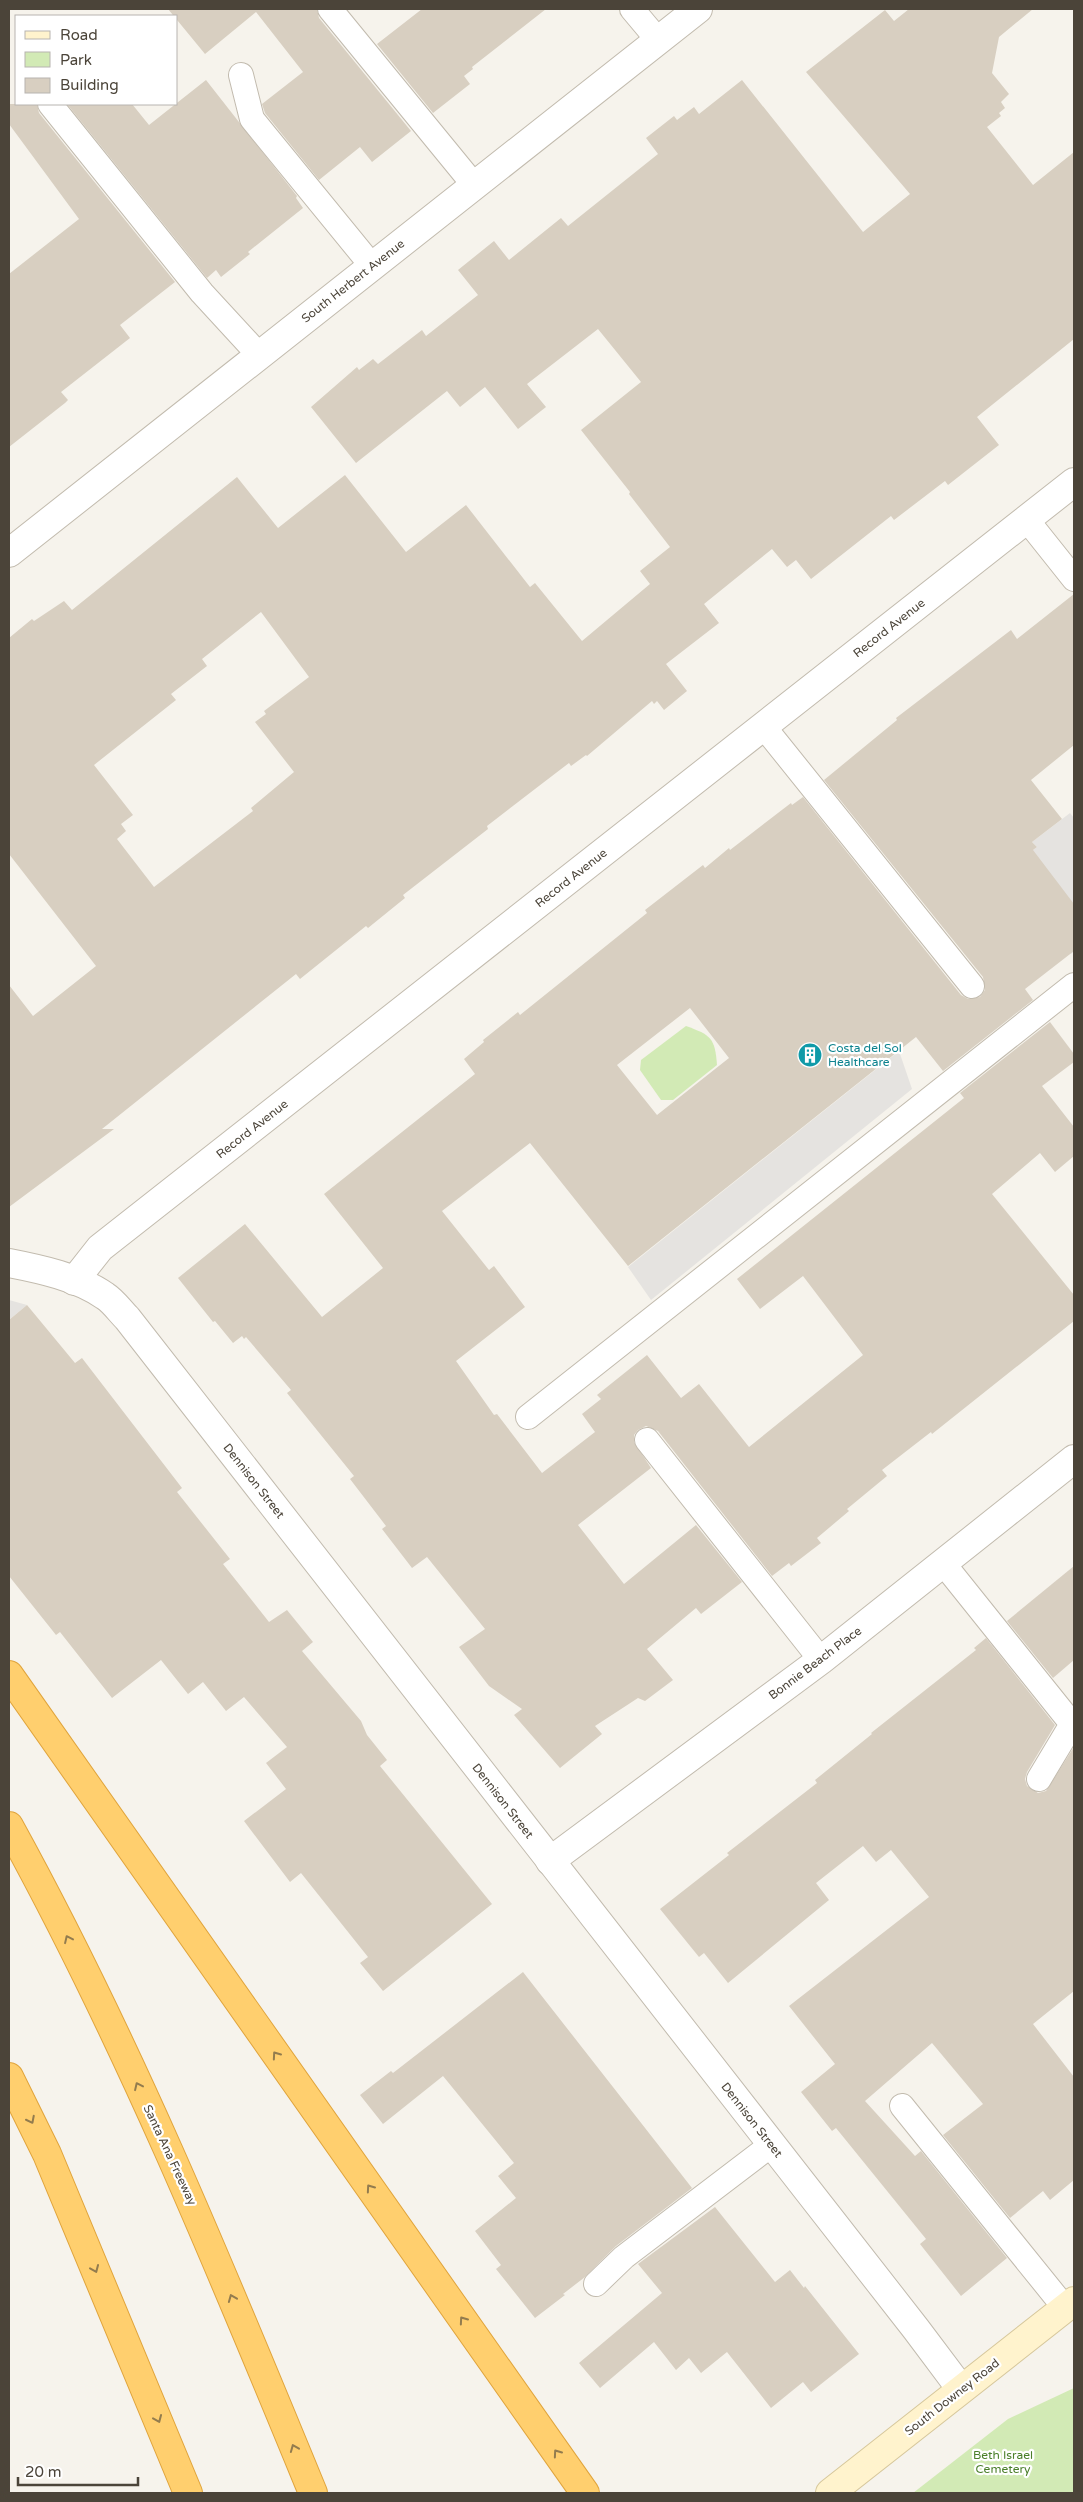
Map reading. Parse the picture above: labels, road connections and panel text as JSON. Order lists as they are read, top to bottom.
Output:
{
  "streets": {
    "highway": ["Santa Ana Freeway"],
    "main road": ["South Downey Road"],
    "street": [
      "South Herbert Avenue",
      "Record Avenue",
      "Dennison Street",
      "Bonnie Beach Place"
    ]
  },
  "crossings": [
    ["Record Avenue", "Dennison Street"],
    ["Dennison Street", "Bonnie Beach Place"],
    ["Dennison Street", "South Downey Road"]
  ],
  "parks": ["Beth Israel Cemetery"],
  "places": {
    "building": ["Costa del Sol Healthcare"]
  },
  "legend": ["Road", "Park", "Building"],
  "scale_bar": "20 m"
}
